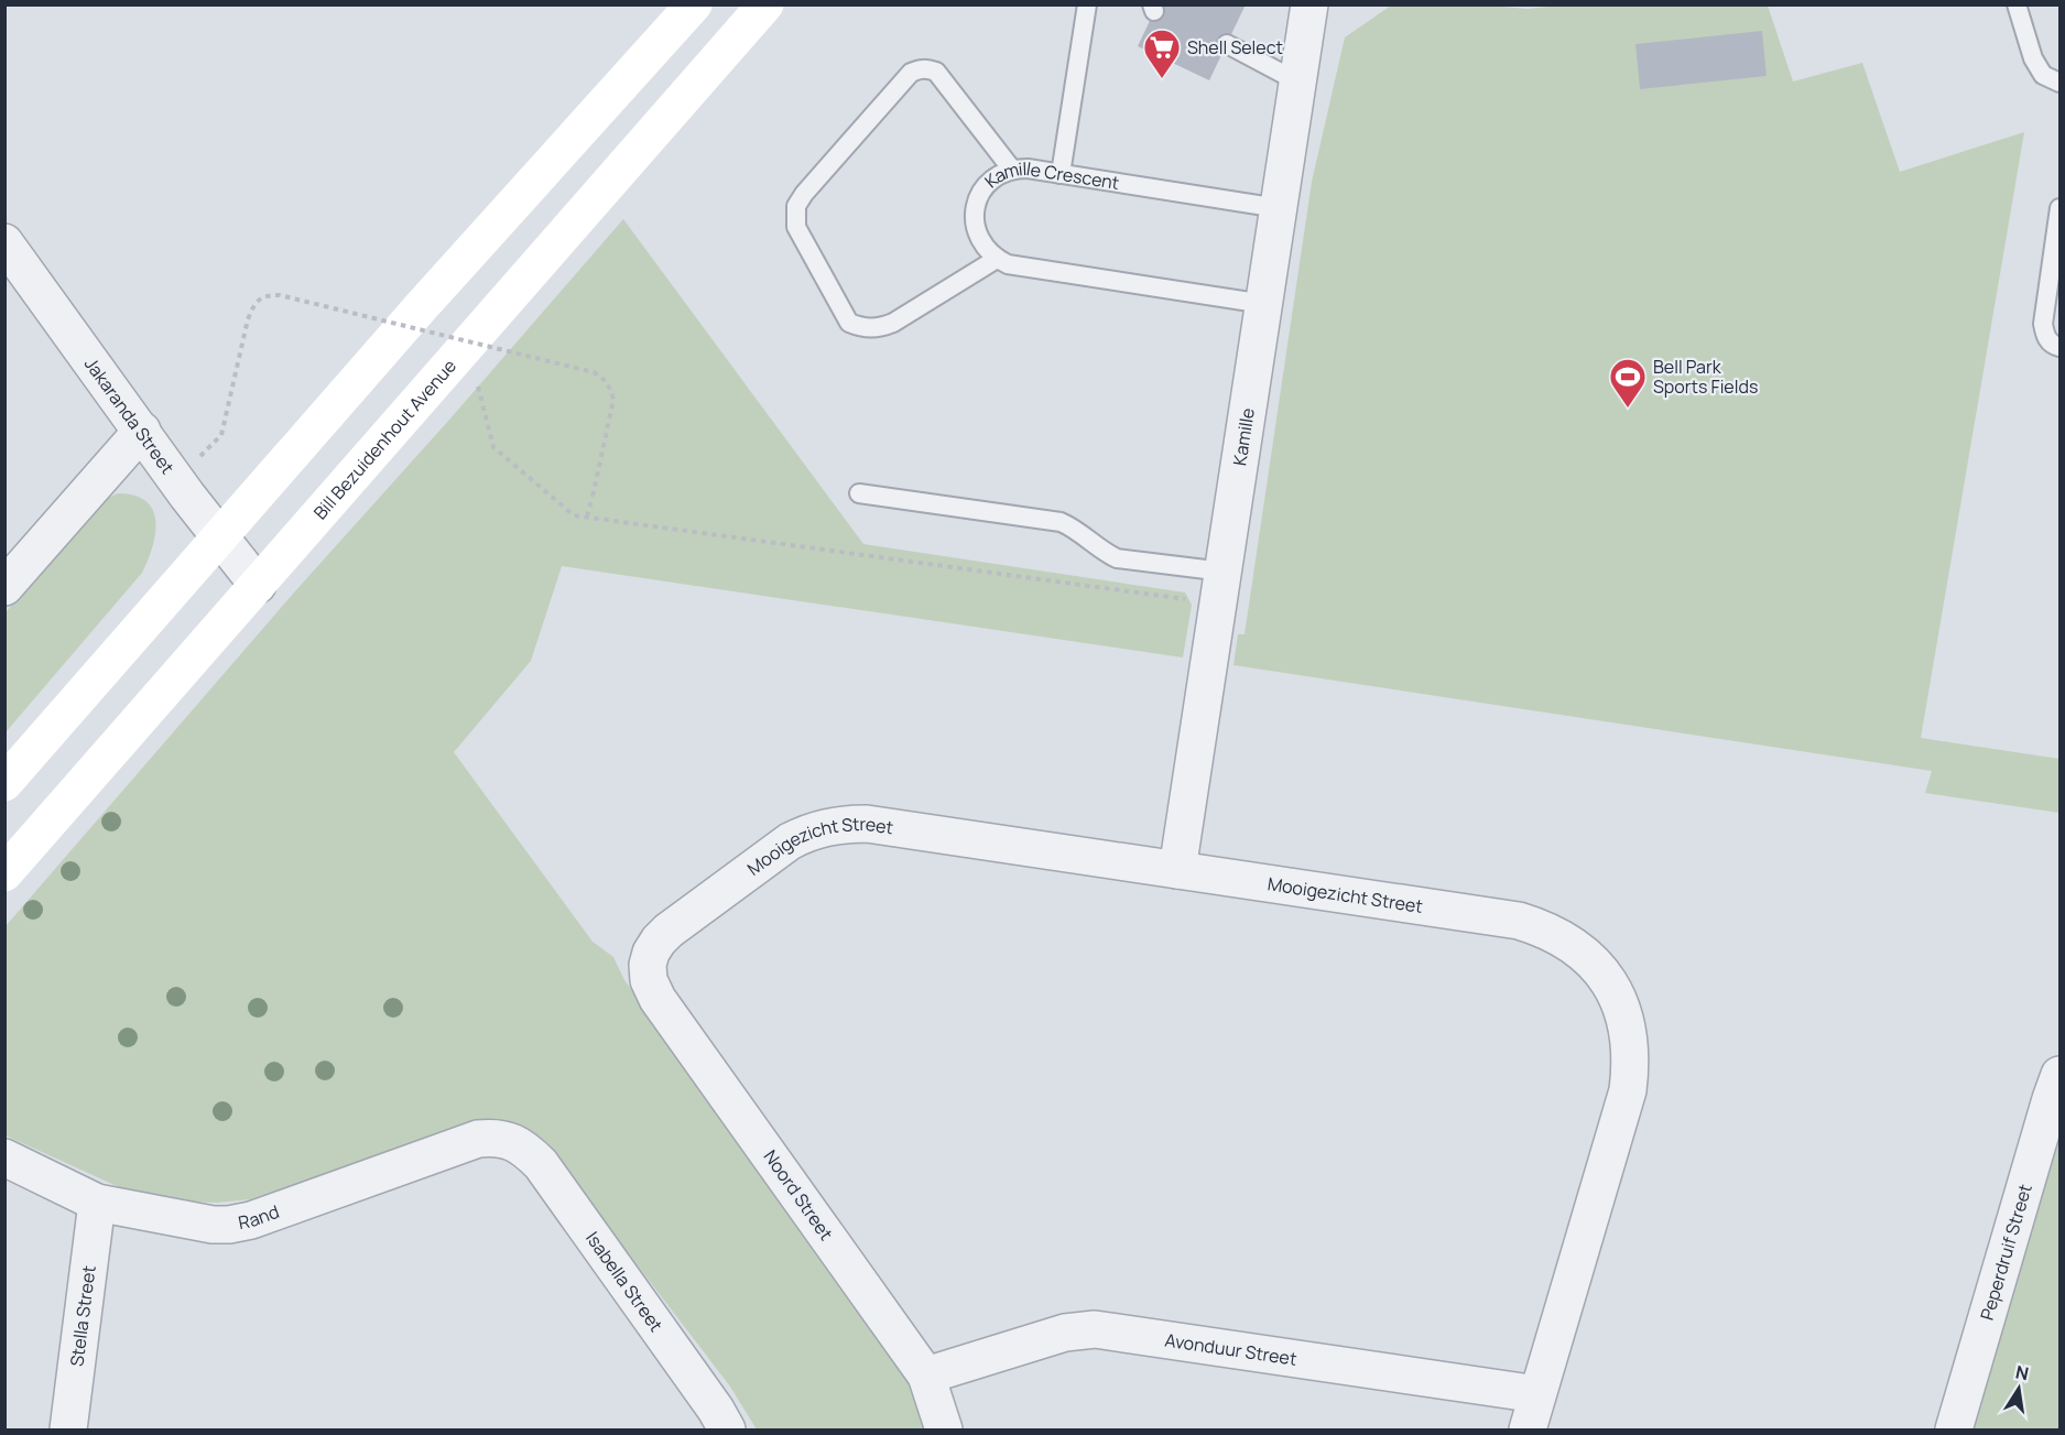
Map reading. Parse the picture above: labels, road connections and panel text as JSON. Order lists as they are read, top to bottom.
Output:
{
  "streets": {
    "main road": ["Bill Bezuidenhout Avenue"],
    "street": [
      "Jakaranda Street",
      "Kamille",
      "Mooigezicht Street",
      "Noord Street",
      "Rand",
      "Peperdruif Street",
      "Isabella Street",
      "Stella Street",
      "Avonduur Street"
    ],
    "lane": ["Kamille Crescent"]
  },
  "crossings": [
    ["Kamille Crescent", "Kamille"],
    ["Jakaranda Street", "Bill Bezuidenhout Avenue"],
    ["Kamille", "Mooigezicht Street"],
    ["Mooigezicht Street", "Noord Street"],
    ["Mooigezicht Street", "Avonduur Street"],
    ["Noord Street", "Avonduur Street"],
    ["Rand", "Isabella Street"],
    ["Rand", "Stella Street"]
  ],
  "places": {
    "supermarket": ["Shell Select"],
    "sports": ["Bell Park Sports Fields"]
  },
  "north": "top"
}
